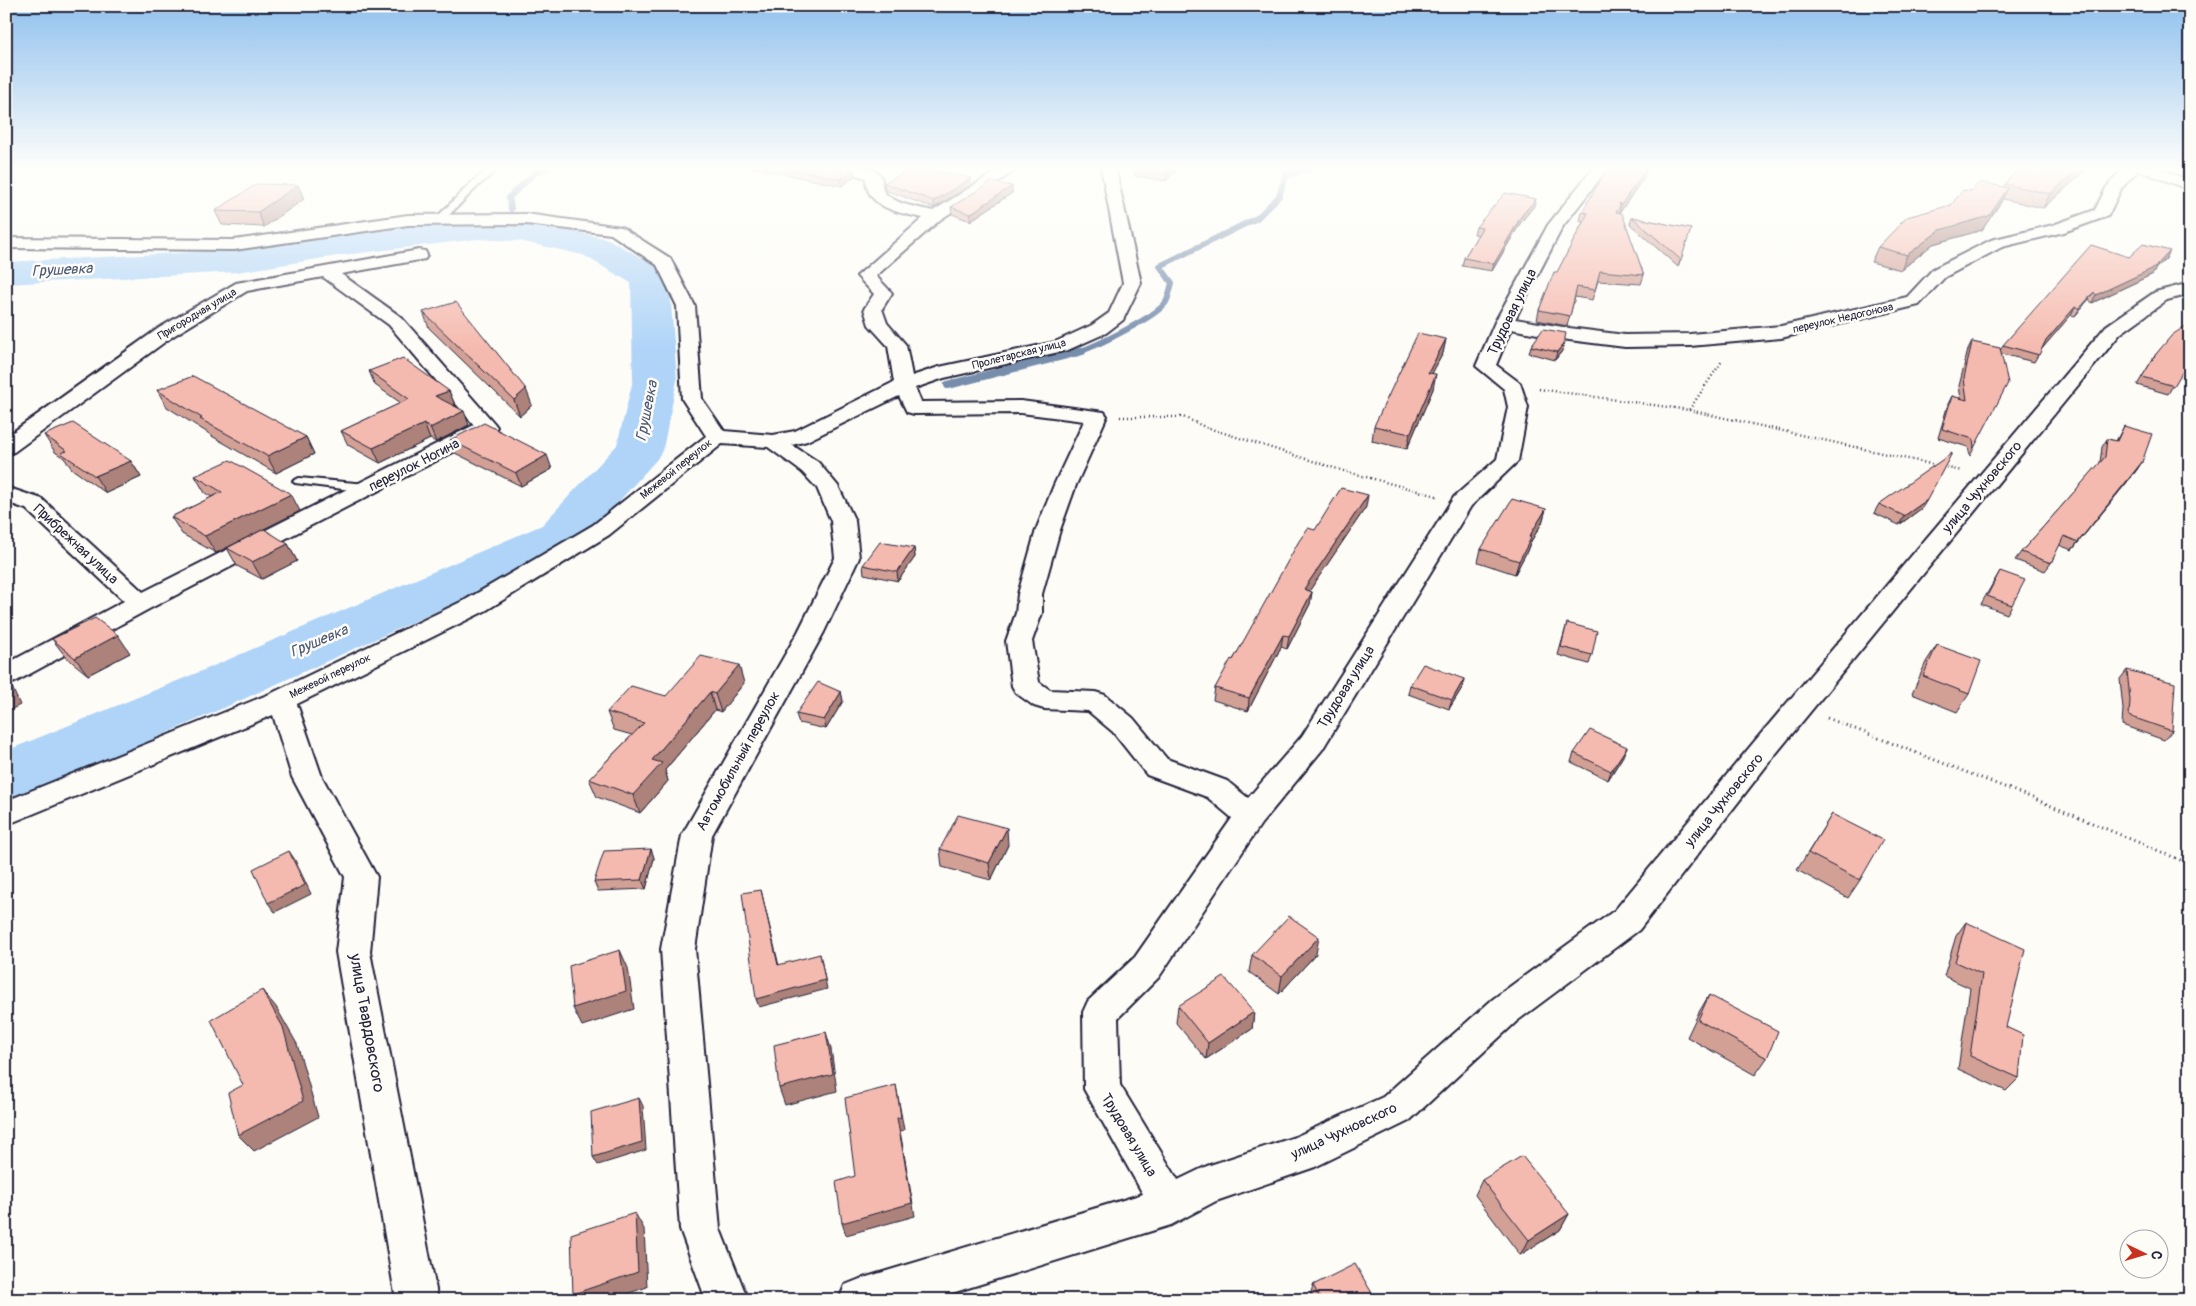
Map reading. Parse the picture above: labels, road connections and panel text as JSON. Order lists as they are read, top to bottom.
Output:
{
  "streets": {
    "street": [
      "Трудовая улица",
      "Пригородная улица",
      "переулок Недогонова",
      "Пролетарская улица",
      "переулок Ногина",
      "Межевой переулок",
      "улица Чухновского",
      "Прибрежная улица",
      "Автомобильный переулок",
      "улица Твардовского"
    ]
  },
  "crossings": [
    ["Трудовая улица", "переулок Недогонова"],
    ["Трудовая улица", "улица Чухновского"],
    ["Пригородная улица", "переулок Ногина"],
    ["Пролетарская улица", "Межевой переулок"],
    ["Пролетарская улица", "Автомобильный переулок"],
    ["переулок Ногина", "Прибрежная улица"],
    ["Межевой переулок", "улица Твардовского"]
  ],
  "water": ["Грушевка"],
  "north": "right"
}
